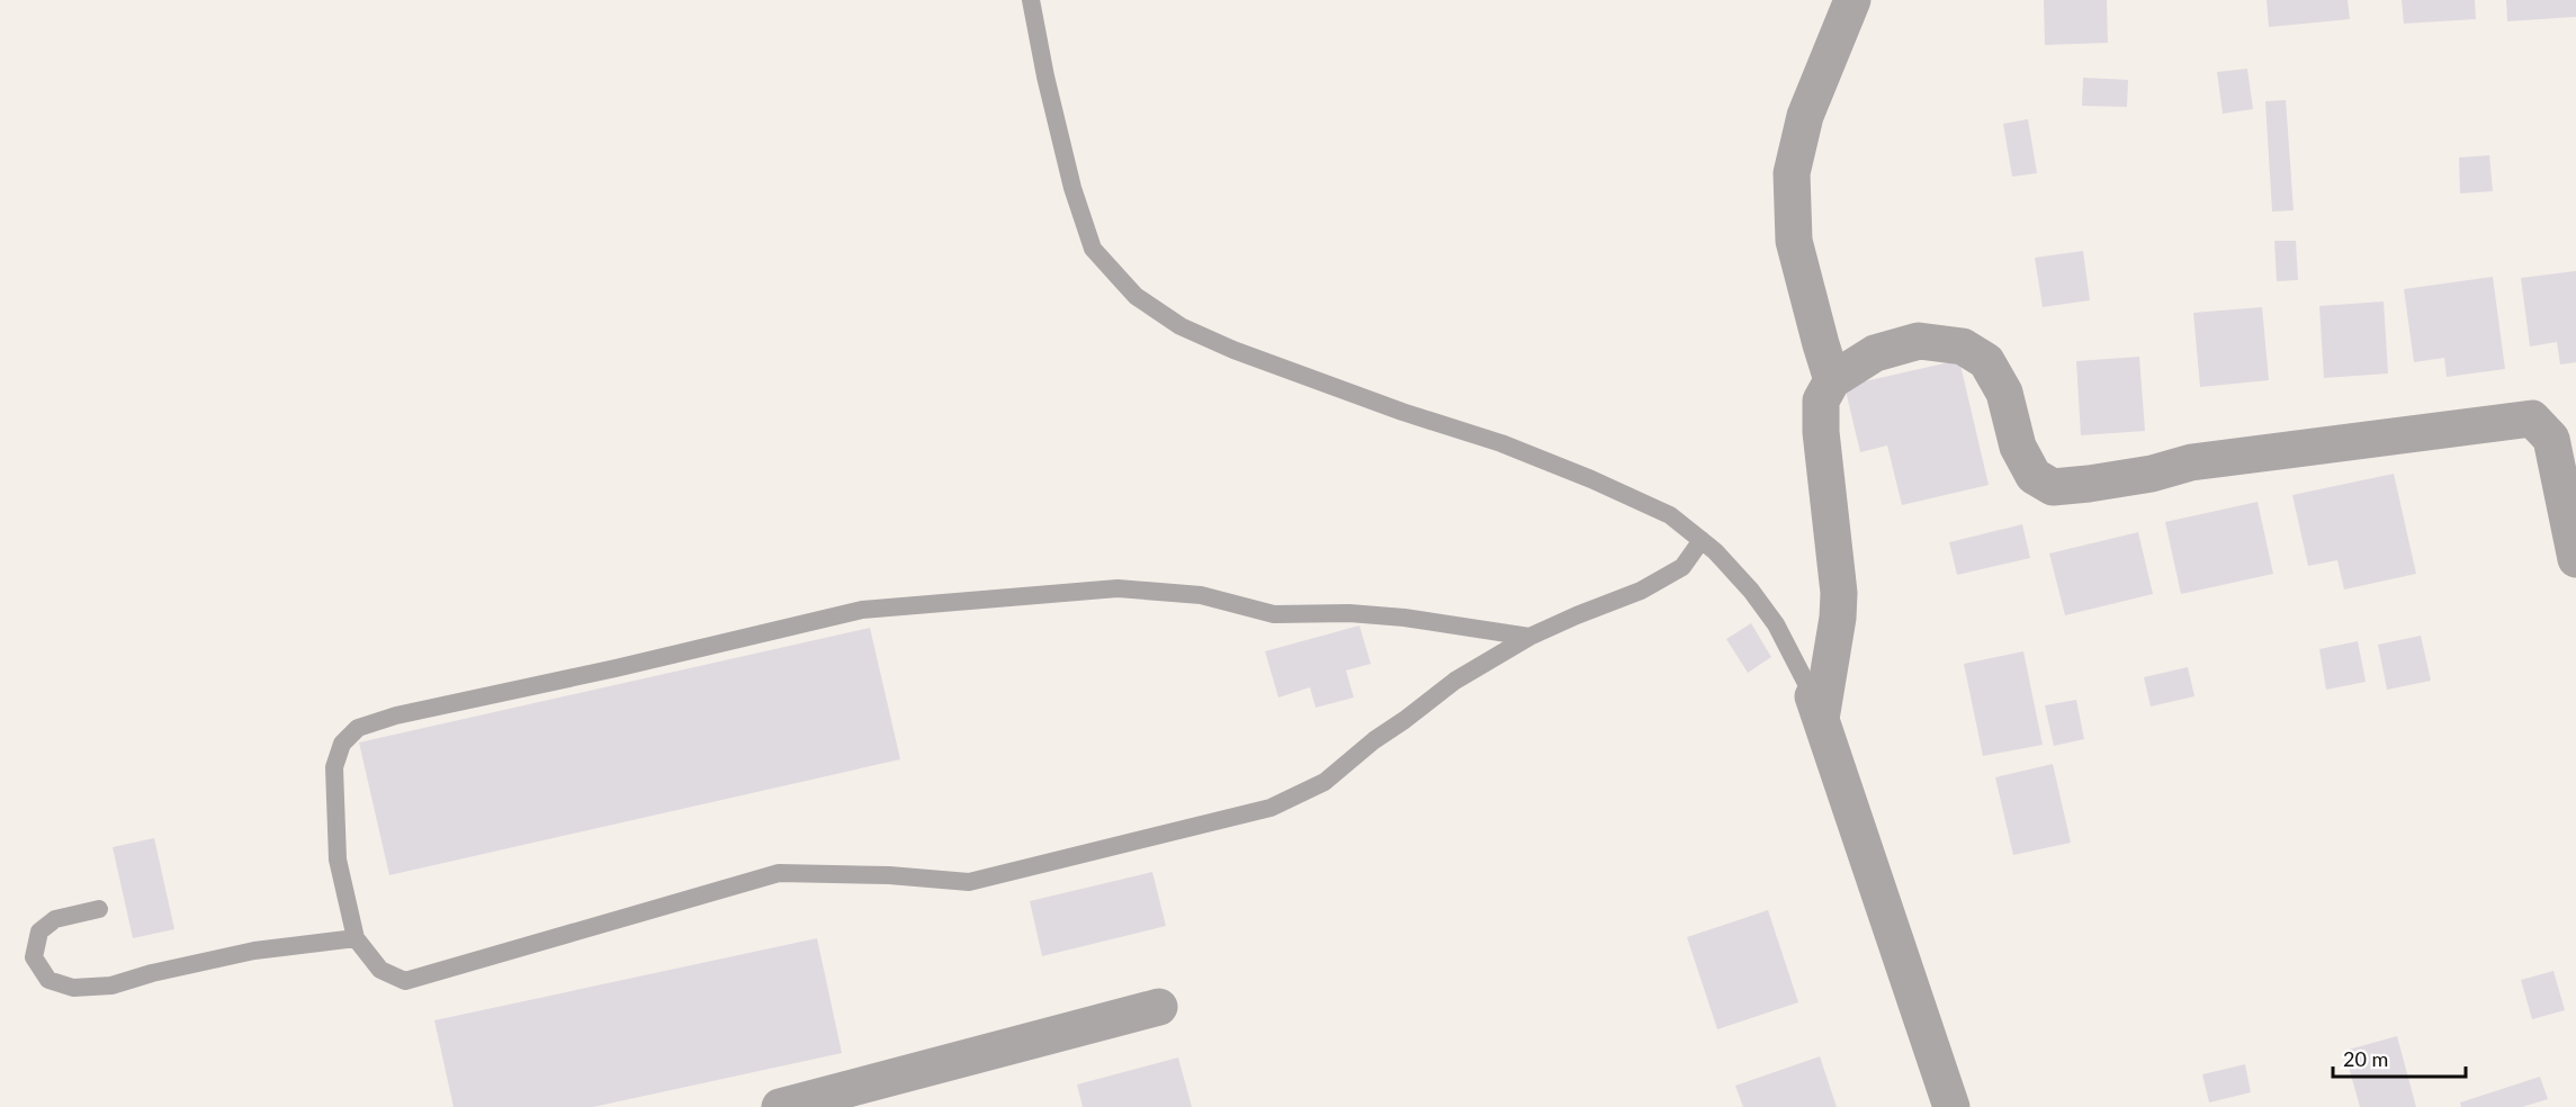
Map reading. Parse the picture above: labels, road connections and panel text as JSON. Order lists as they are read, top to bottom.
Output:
{
  "scale_bar": "20 m"
}
